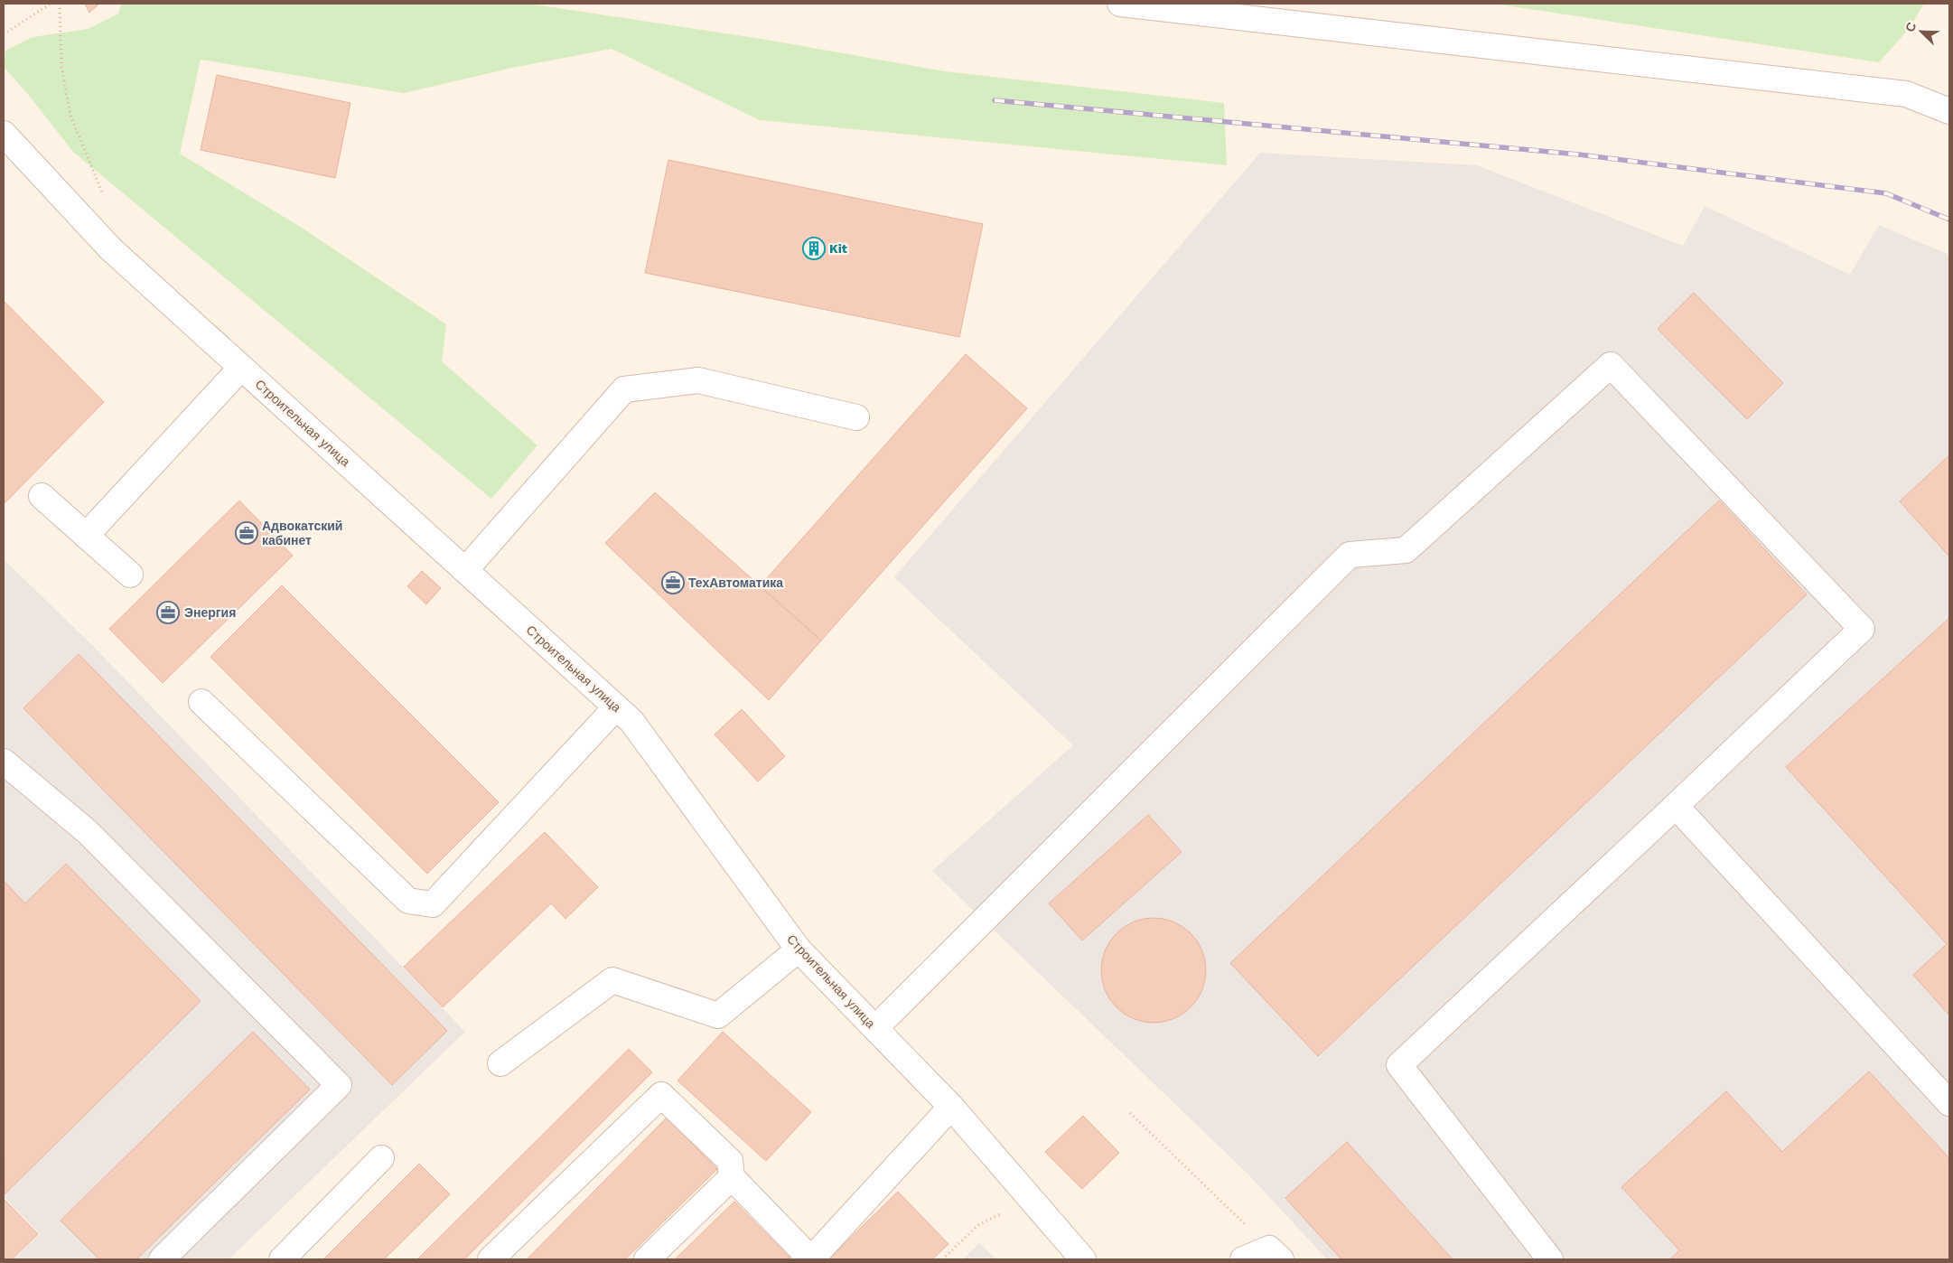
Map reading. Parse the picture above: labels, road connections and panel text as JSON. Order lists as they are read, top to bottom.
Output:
{
  "streets": {
    "street": ["Строительная улица"]
  },
  "places": {
    "building": ["Kit"],
    "office": ["Адвокатский кабинет", "ТехАвтоматика", "Энергия"]
  },
  "north": "top left"
}
